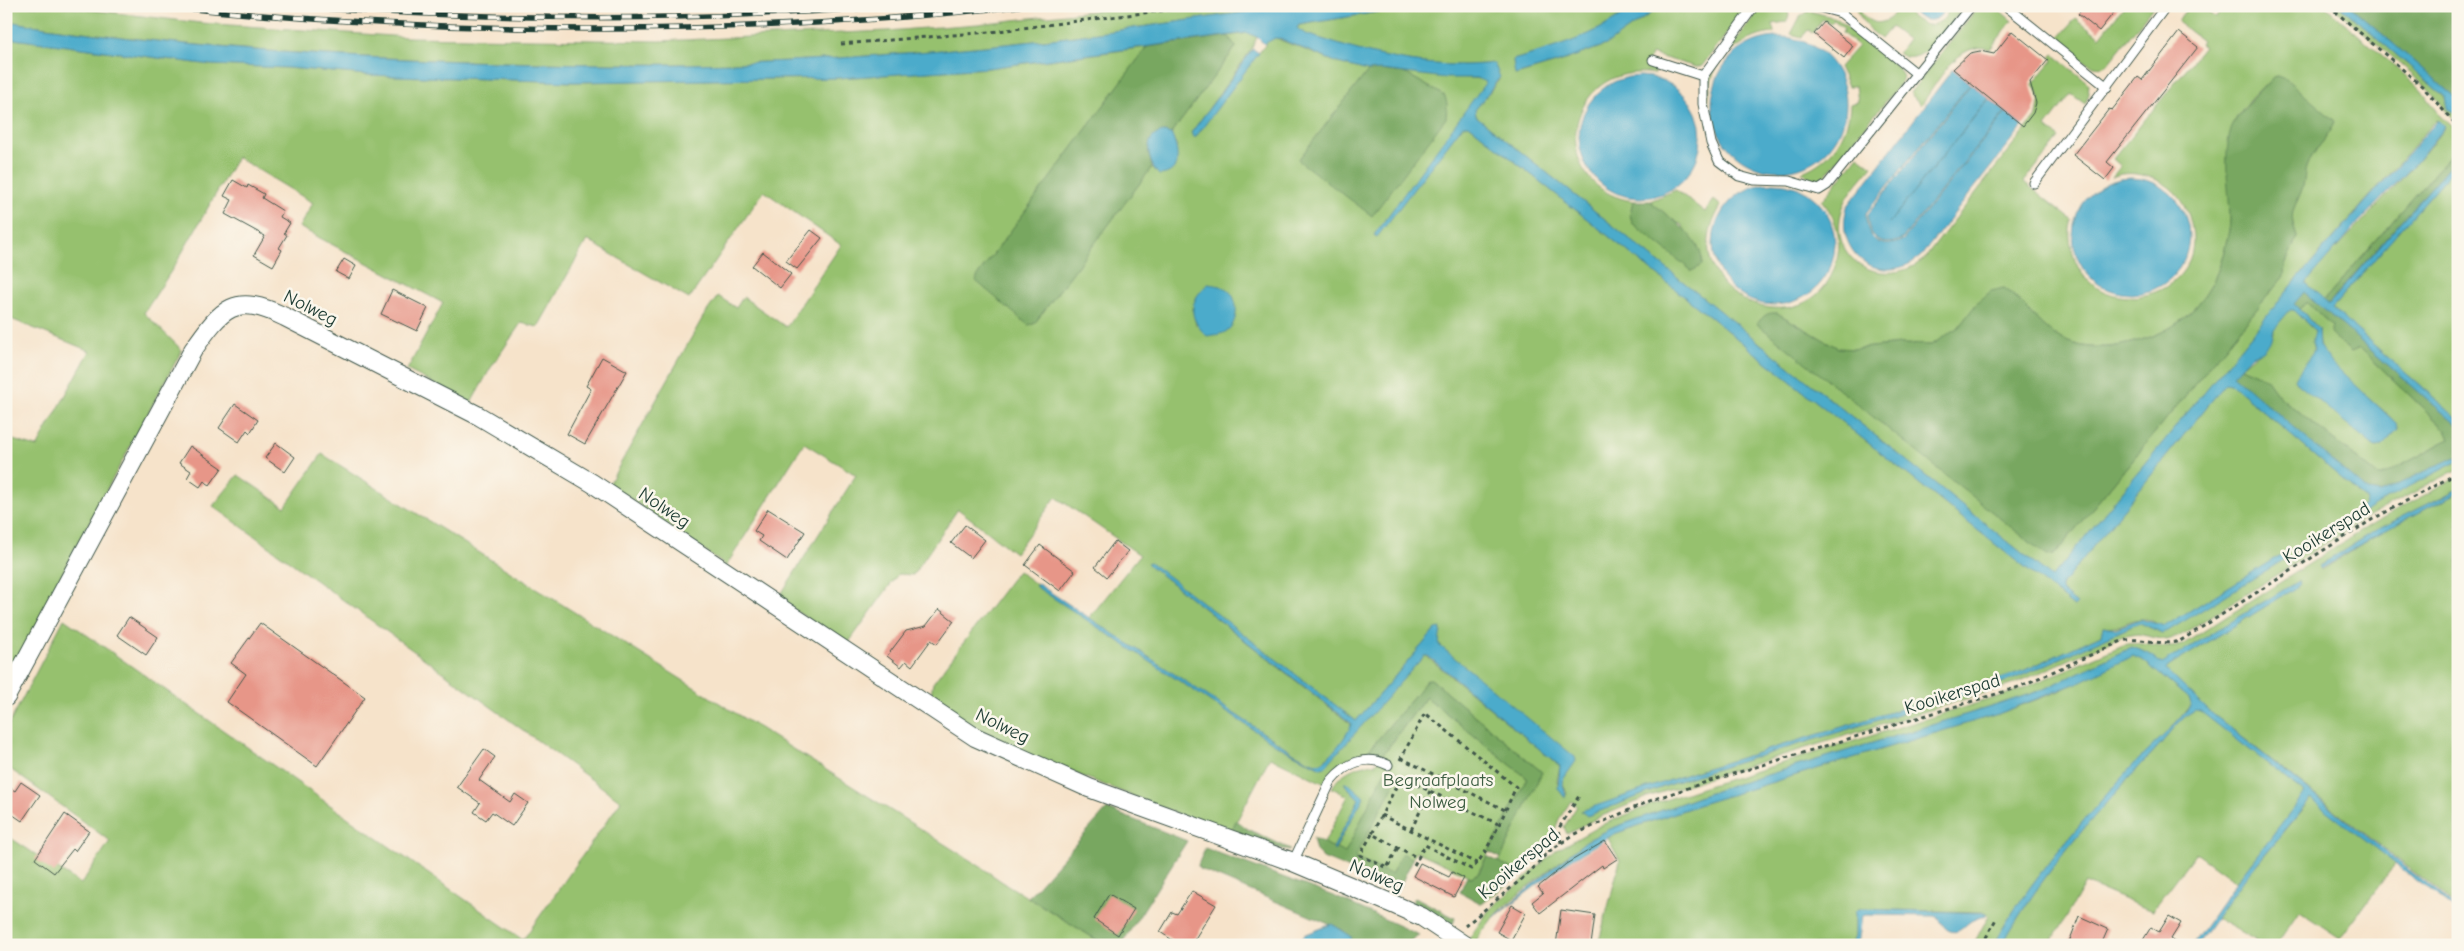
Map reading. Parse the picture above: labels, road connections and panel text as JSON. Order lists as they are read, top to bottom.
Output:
{
  "streets": {
    "street": ["Nolweg"],
    "path": ["Kooikerspad"]
  },
  "crossings": [
    ["Nolweg", "Kooikerspad"]
  ],
  "parks": ["Begraafplaats Nolweg"]
}
